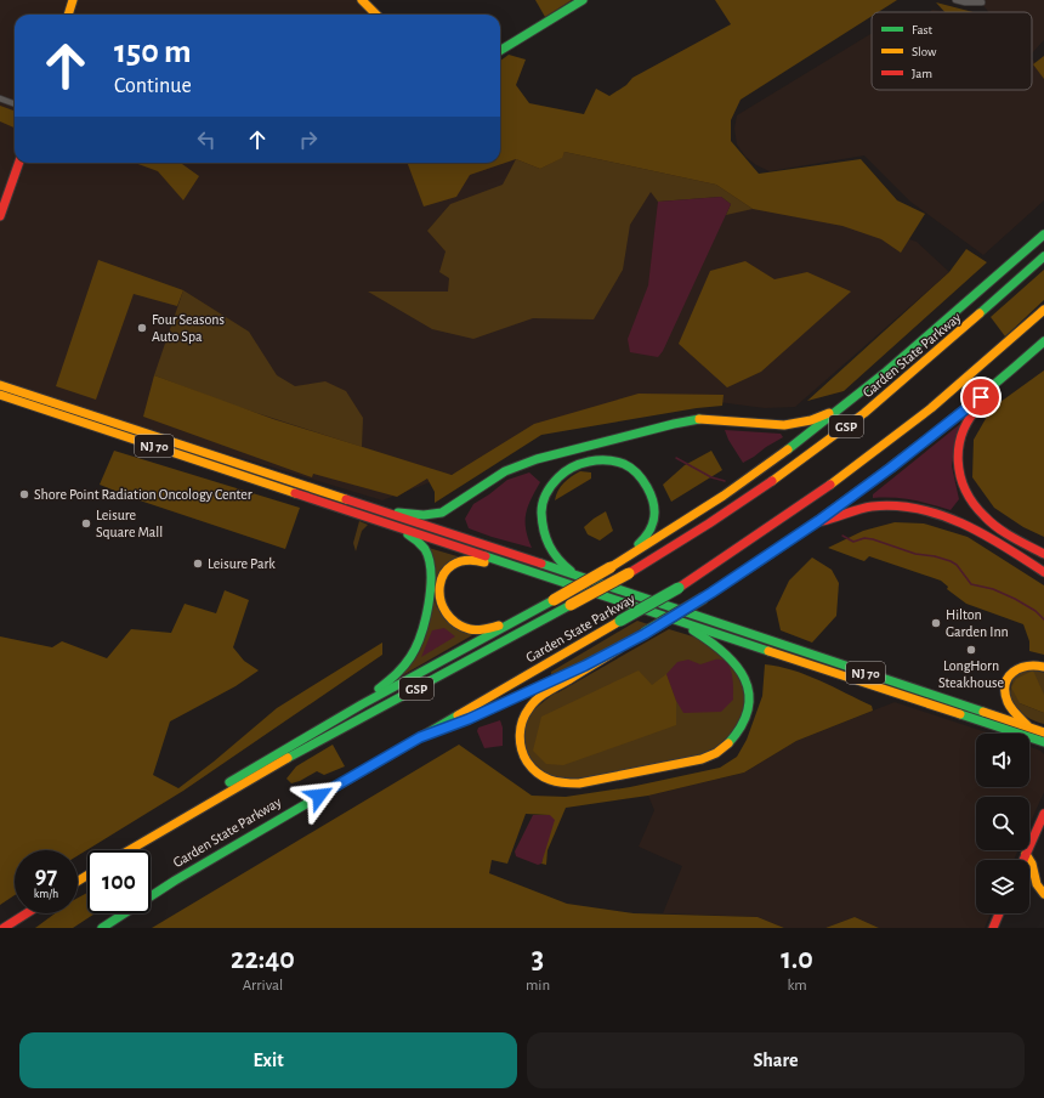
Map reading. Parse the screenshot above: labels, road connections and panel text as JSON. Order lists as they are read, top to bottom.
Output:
{
  "streets": {
    "main road": ["Garden State Parkway", "GSP", "NJ 70"]
  },
  "places": [
    "Four Seasons Auto Spa",
    "Shore Point Radiation Oncology Center",
    "Leisure Square Mall",
    "Leisure Park",
    "Hilton Garden Inn",
    "LongHorn Steakhouse"
  ],
  "legend": ["Fast", "Slow", "Jam"],
  "page": {
    "turn": ["150 m", "Continue"],
    "speed": "97 km/h",
    "limit": "100",
    "eta": [
      "22:40",
      "Arrival",
      "3",
      "min",
      "1.0",
      "km"
    ],
    "buttons": ["Exit", "Share"]
  }
}
